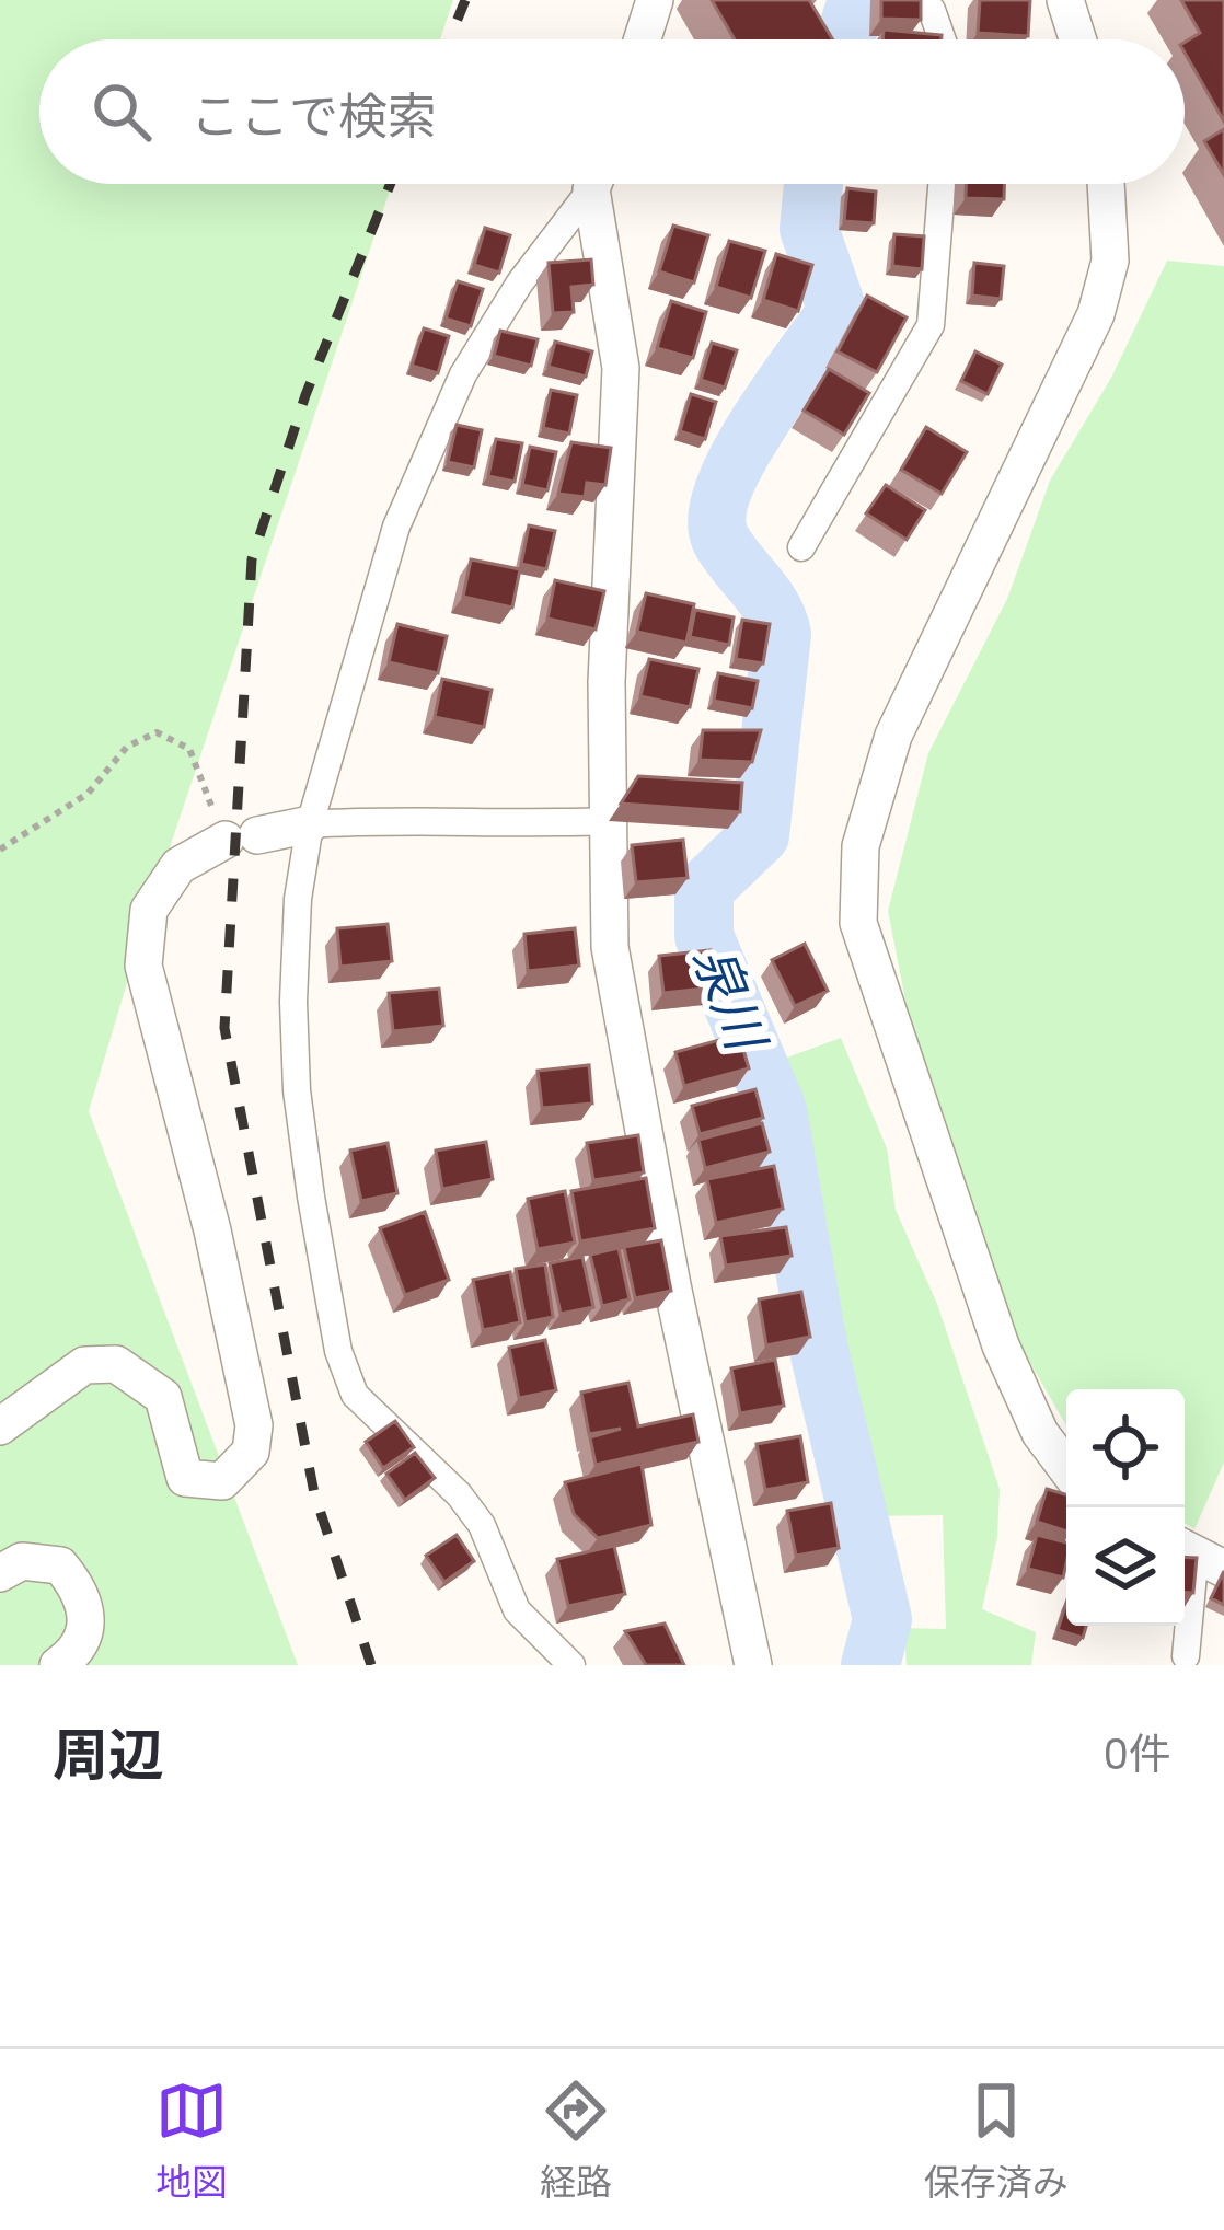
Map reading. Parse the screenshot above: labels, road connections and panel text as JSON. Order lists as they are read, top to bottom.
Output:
{
  "water": ["泉川"],
  "page": {
    "search": "ここで検索",
    "heading": ["周辺", "0件"],
    "nav": ["地図", "経路", "保存済み"]
  }
}
